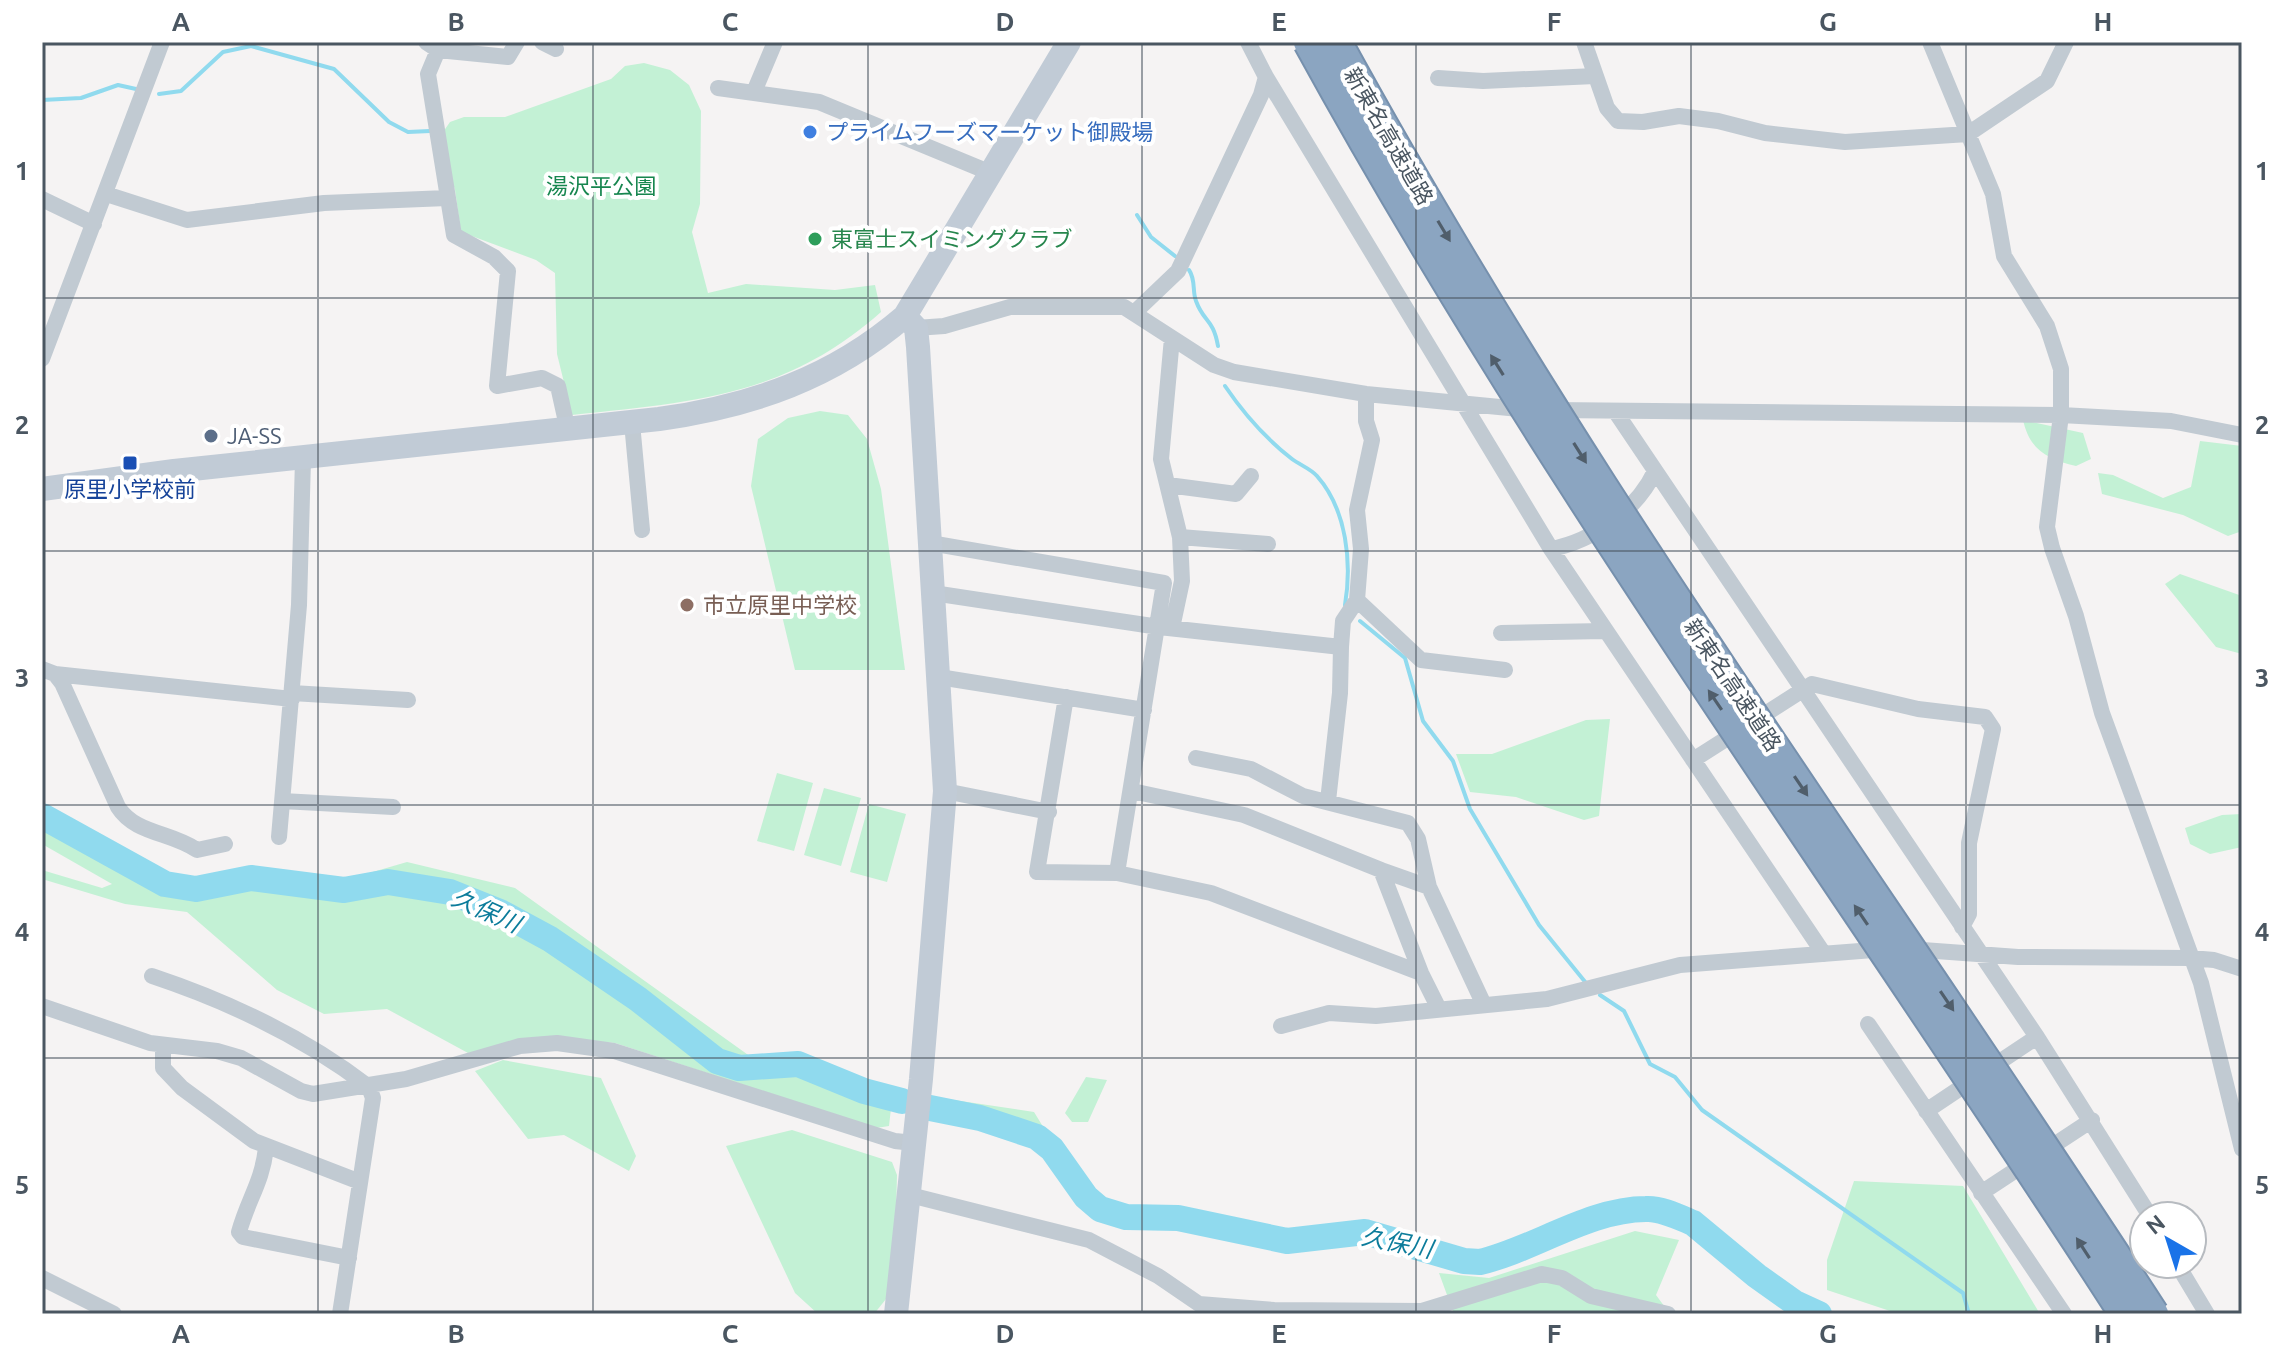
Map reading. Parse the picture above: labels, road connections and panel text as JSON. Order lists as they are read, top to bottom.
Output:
{
  "streets": {
    "highway": ["新東名高速道路"]
  },
  "water": ["久保川"],
  "parks": ["湯沢平公園"],
  "places": {
    "other": [
      "プライムフーズマーケット御殿場",
      "東富士スイミングクラブ",
      "JA-SS",
      "市立原里中学校"
    ],
    "transit": ["原里小学校前"]
  },
  "north": "top left",
  "grid": {
    "columns": [
      "A",
      "B",
      "C",
      "D",
      "E",
      "F",
      "G",
      "H"
    ],
    "rows": [
      "1",
      "2",
      "3",
      "4",
      "5"
    ]
  }
}
